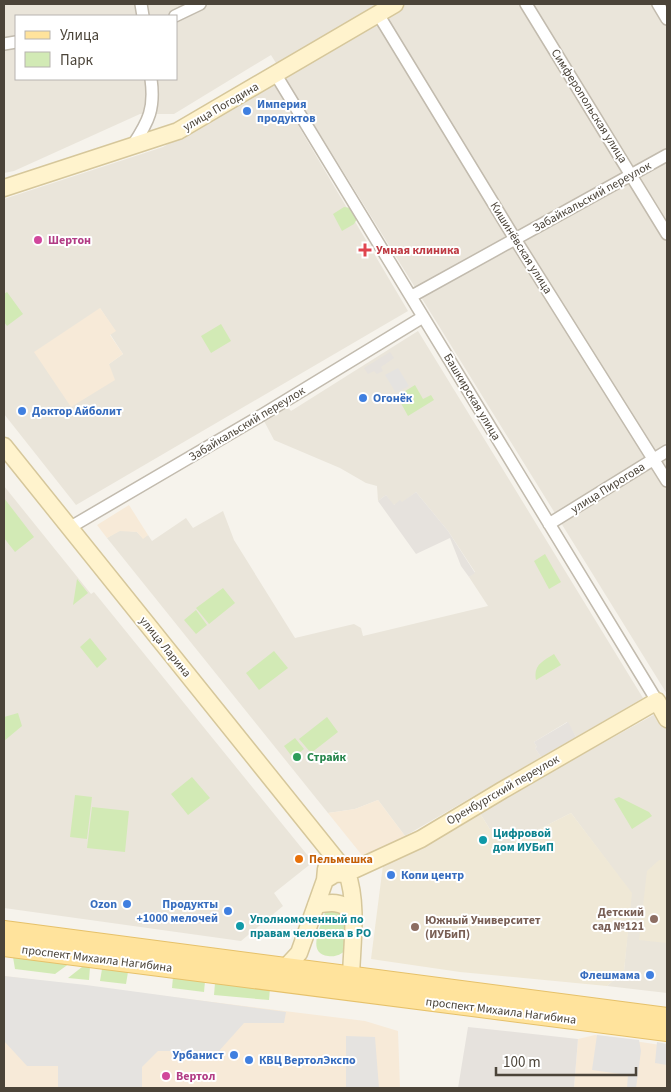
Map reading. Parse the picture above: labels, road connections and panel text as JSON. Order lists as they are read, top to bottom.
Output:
{
  "streets": {
    "main road": [
      "улица Погодина",
      "Башкирская улица",
      "улица Ларина",
      "Оренбургский переулок",
      "проспект Михаила Нагибина"
    ],
    "street": [
      "Симферопольская улица",
      "Забайкальский переулок",
      "Кишинёвская улица",
      "улица Пирогова"
    ]
  },
  "crossings": [
    ["Симферопольская улица", "Забайкальский переулок"],
    ["улица Погодина", "Кишинёвская улица"],
    ["улица Погодина", "Башкирская улица"],
    ["Забайкальский переулок", "Кишинёвская улица"],
    ["Забайкальский переулок", "Башкирская улица"],
    ["Забайкальский переулок", "улица Ларина"],
    ["Кишинёвская улица", "улица Пирогова"],
    ["Башкирская улица", "улица Пирогова"],
    ["Башкирская улица", "Оренбургский переулок"],
    ["улица Ларина", "Оренбургский переулок"]
  ],
  "places": {
    "other": [
      "Империя продуктов",
      "Шертон",
      "Огонёк",
      "Доктор Айболит",
      "Страйк",
      "Цифровой дом ИУБиП",
      "Пельмешка",
      "Копи центр",
      "Ozon",
      "Продукты +1000 мелочей",
      "Детский сад №121",
      "Уполномоченный по правам человека в РО",
      "Южный Университет (ИУБиП)",
      "Флешмама",
      "Урбанист",
      "КВЦ ВертолЭкспо",
      "Вертол"
    ],
    "health": ["Умная клиника"]
  },
  "legend": ["Улица", "Парк"],
  "scale_bar": "100 m"
}
